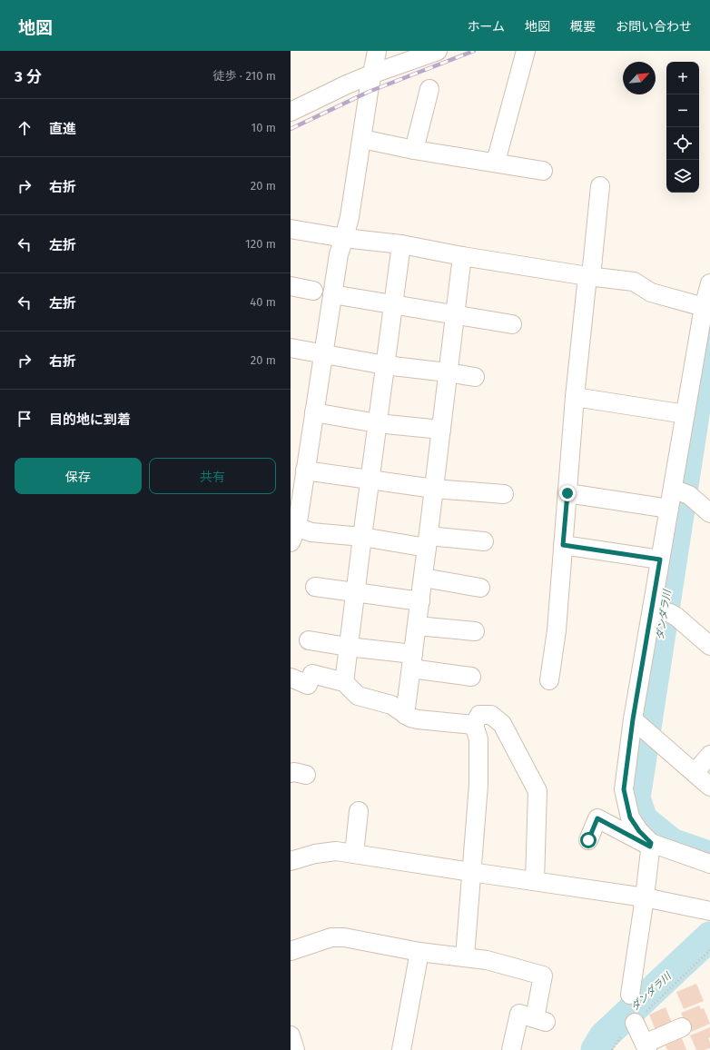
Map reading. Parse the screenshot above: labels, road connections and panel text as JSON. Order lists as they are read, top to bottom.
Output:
{
  "water": ["ダンダラ川"],
  "north": "top right",
  "page": {
    "header": "地図",
    "nav": [
      "ホーム",
      "地図",
      "概要",
      "お問い合わせ"
    ],
    "heading": ["3 分", "徒歩 · 210 m"],
    "map_buttons": ["+", "−"],
    "list": [
      ["直進", "10 m"],
      ["右折", "20 m"],
      ["左折", "120 m"],
      ["左折", "40 m"],
      ["右折", "20 m"],
      "目的地に到着"
    ],
    "buttons": ["保存", "共有"]
  }
}
